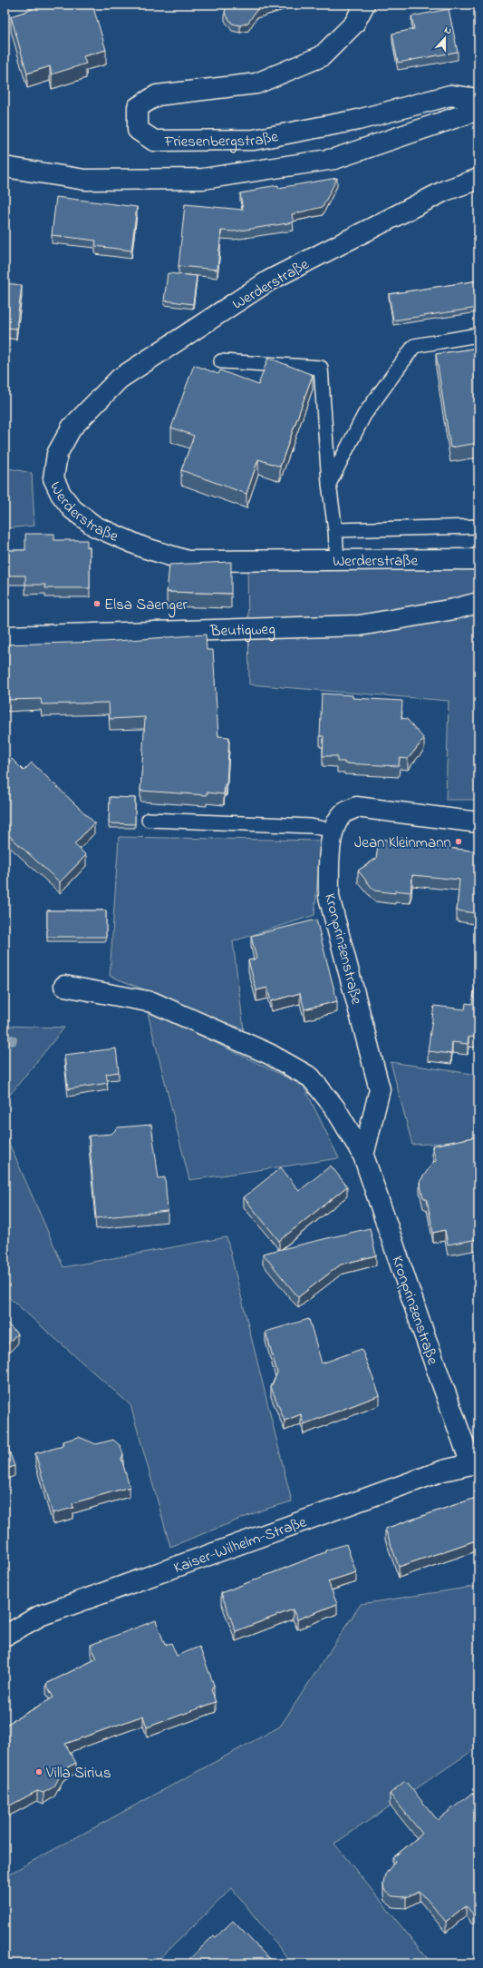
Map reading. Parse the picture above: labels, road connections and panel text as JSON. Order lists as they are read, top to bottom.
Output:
{
  "streets": {
    "street": [
      "Friesenbergstraße",
      "Werderstraße",
      "Beutigweg",
      "Kronprinzenstraße",
      "Kaiser-Wilhelm-Straße"
    ]
  },
  "crossings": [
    ["Kronprinzenstraße", "Kaiser-Wilhelm-Straße"]
  ],
  "places": ["Elsa Saenger", "Jean Kleinmann", "Villa Sirius"],
  "north": "top"
}
